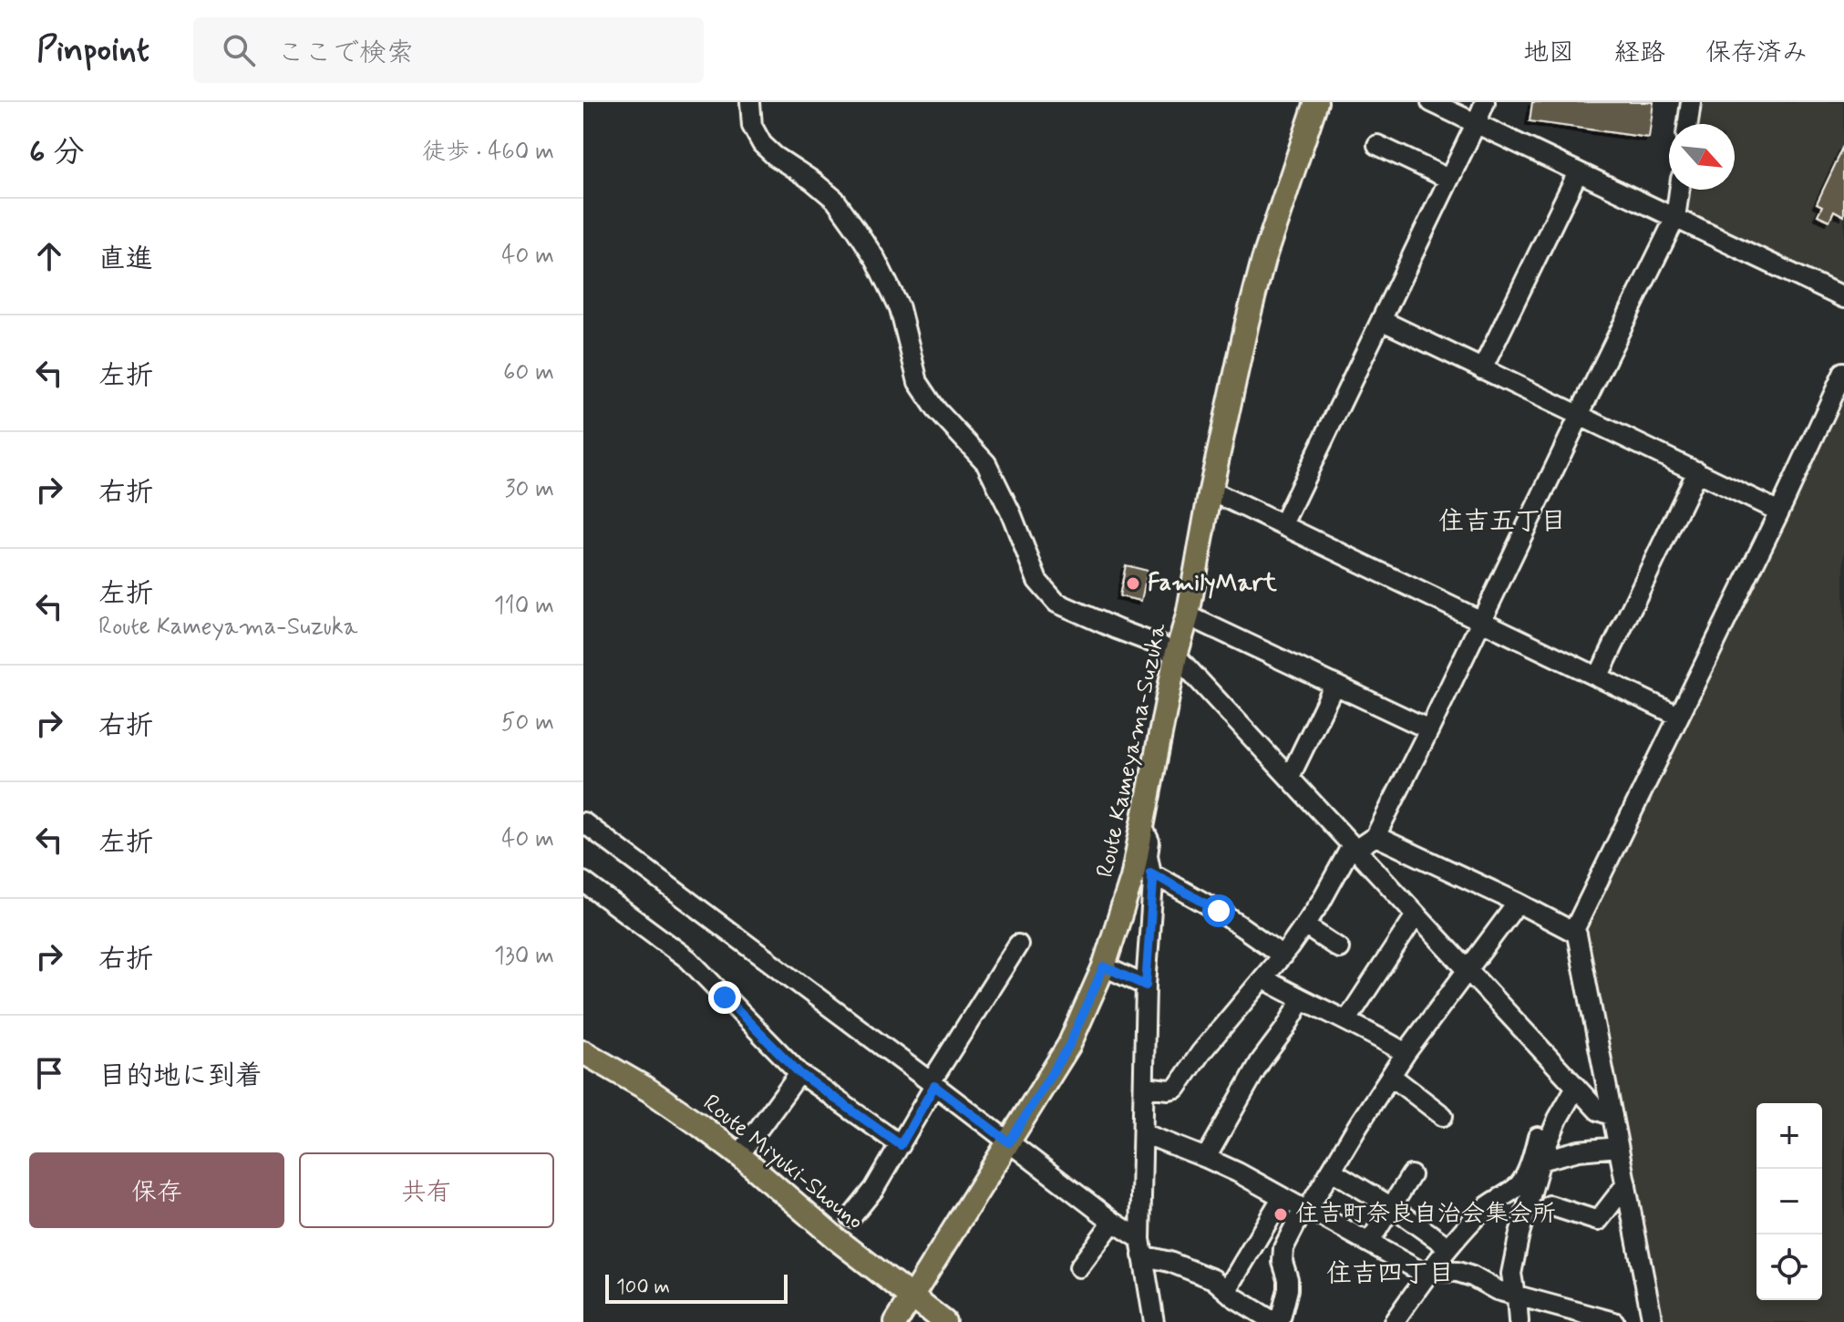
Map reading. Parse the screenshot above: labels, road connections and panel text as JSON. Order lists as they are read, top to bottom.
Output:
{
  "streets": {
    "main road": ["Route Kameyama-Suzuka", "Route Miyuki-Shouno"]
  },
  "crossings": [
    ["Route Kameyama-Suzuka", "Route Miyuki-Shouno"]
  ],
  "districts": ["住吉五丁目", "住吉四丁目"],
  "places": ["FamilyMart", "住吉町奈良自治会集会所"],
  "scale_bar": "100 m",
  "north": "bottom right",
  "page": {
    "header": "Pinpoint",
    "search": "ここで検索",
    "nav": ["地図", "経路", "保存済み"],
    "heading": ["6 分", "徒歩 · 460 m"],
    "list": [
      ["直進", "40 m"],
      ["左折", "60 m"],
      ["右折", "30 m"],
      ["左折", "Route Kameyama-Suzuka", "110 m"],
      ["右折", "50 m"],
      ["左折", "40 m"],
      ["右折", "130 m"],
      "目的地に到着"
    ],
    "map_buttons": ["+", "−"],
    "buttons": ["保存", "共有"],
    "scale": "100 m"
  }
}
